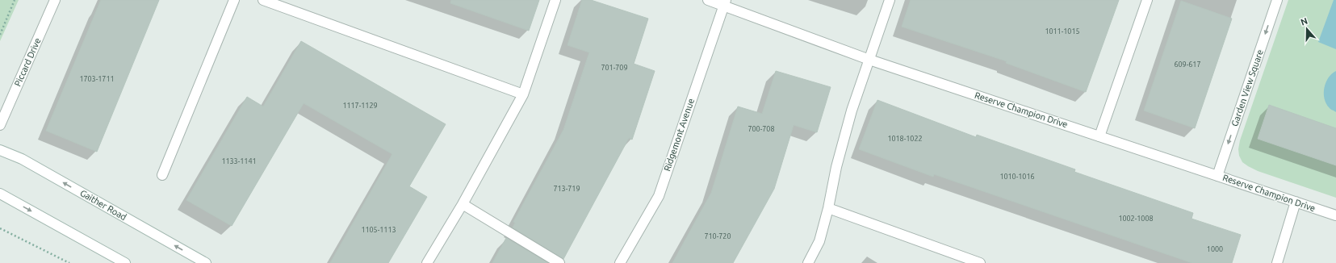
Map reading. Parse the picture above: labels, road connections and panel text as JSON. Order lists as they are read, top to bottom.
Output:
{
  "streets": {
    "street": [
      "Piccard Drive",
      "Garden View Square",
      "Reserve Champion Drive",
      "Ridgemont Avenue",
      "Gaither Road"
    ]
  },
  "crossings": [
    ["Garden View Square", "Reserve Champion Drive"],
    ["Reserve Champion Drive", "Ridgemont Avenue"]
  ],
  "one_way": ["Garden View Square"],
  "house_numbers": [
    "1011-1015",
    "609-617",
    "701-709",
    "1703-1711",
    "1117-1129",
    "700-708",
    "1018-1022",
    "1133-1141",
    "1010-1016",
    "713-719",
    "1002-1008",
    "1105-1113",
    "710-720",
    "1000"
  ],
  "north": "top"
}
